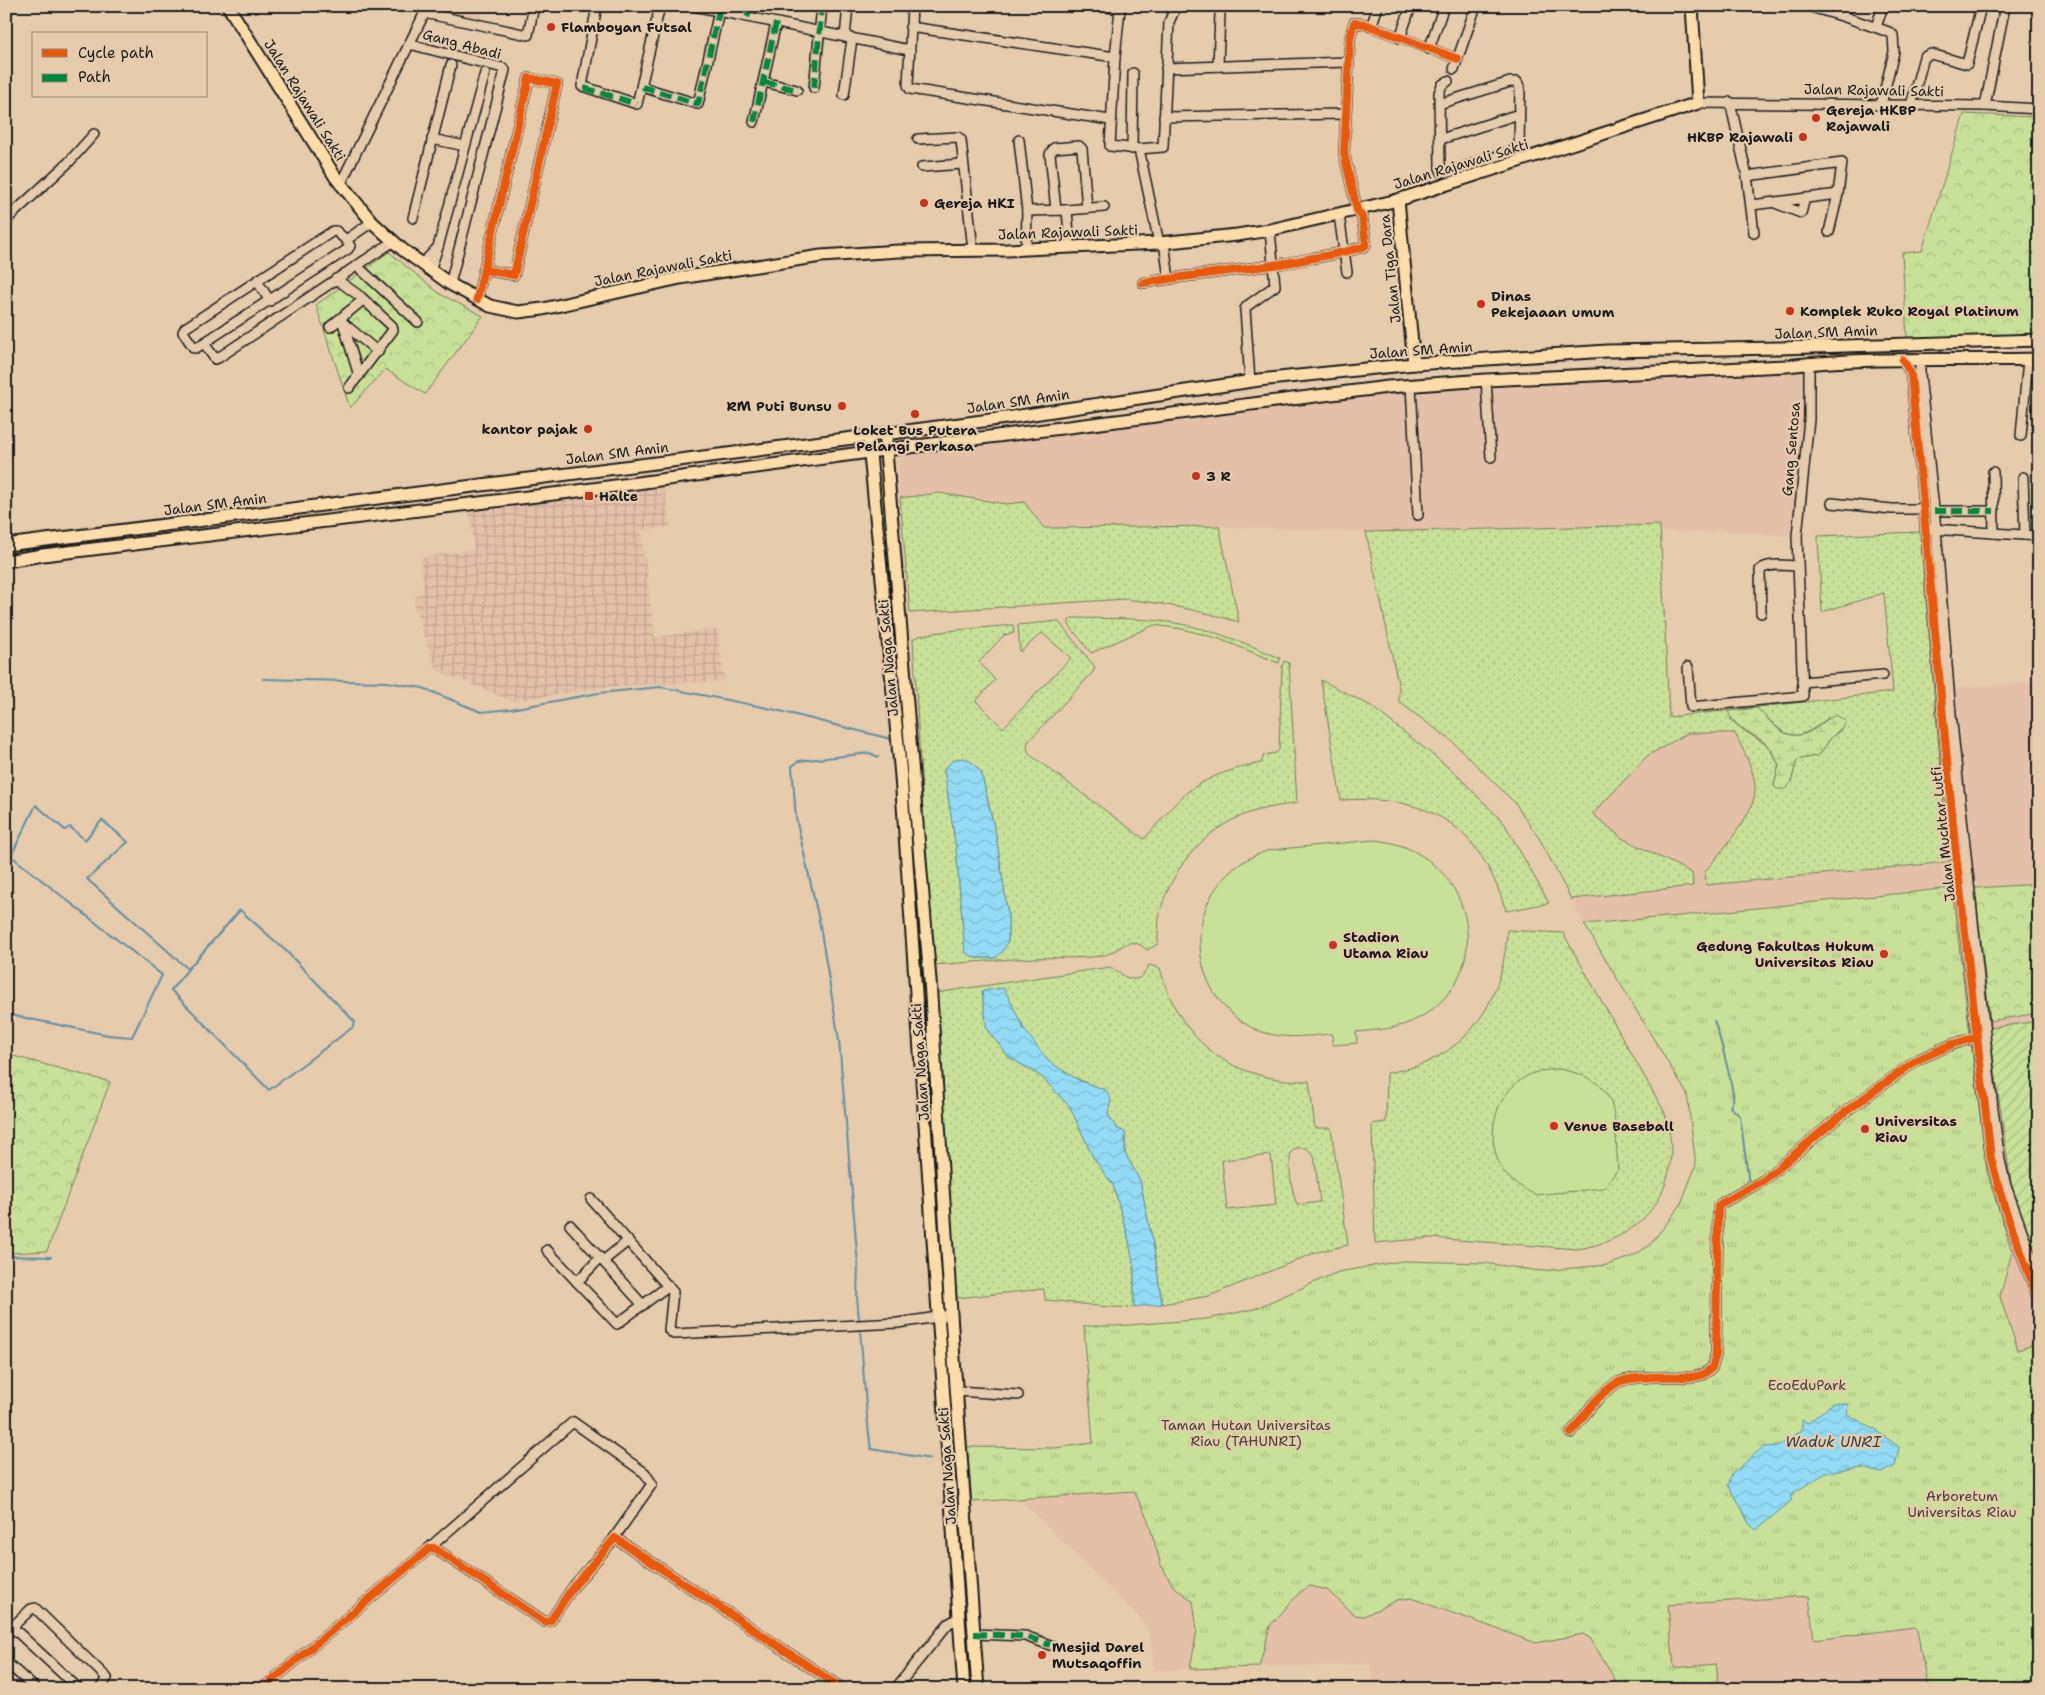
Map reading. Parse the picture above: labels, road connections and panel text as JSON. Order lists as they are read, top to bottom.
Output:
{
  "streets": {
    "main road": [
      "Jalan Rajawali Sakti",
      "Jalan Tiga Dara",
      "Jalan SM Amin",
      "Jalan Naga Sakti"
    ],
    "street": ["Gang Abadi", "Gang Sentosa", "Jalan Muchtar Lutfi"]
  },
  "crossings": [
    ["Gang Abadi", "Jalan Rajawali Sakti"],
    ["Jalan Rajawali Sakti", "Jalan Tiga Dara"],
    ["Jalan Tiga Dara", "Jalan SM Amin"],
    ["Jalan SM Amin", "Jalan Naga Sakti"]
  ],
  "water": ["Waduk UNRI"],
  "parks": ["EcoEduPark", "Taman Hutan Universitas Riau (TAHUNRI)", "Arboretum Universitas Riau"],
  "places": {
    "other": [
      "Flamboyan Futsal",
      "Gereja HKBP Rajawali",
      "HKBP Rajawali",
      "Gereja HKI",
      "Dinas Pekejaaan umum",
      "Komplek Ruko Royal Platinum",
      "RM Puti Bunsu",
      "Loket Bus Putera Pelangi Perkasa",
      "kantor pajak",
      "3 R",
      "Stadion Utama Riau",
      "Gedung Fakultas Hukum Universitas Riau",
      "Venue Baseball",
      "Universitas Riau",
      "Mesjid Darel Mutsaqoffin"
    ],
    "transit": ["Halte"]
  },
  "legend": ["Cycle path", "Path"]
}
